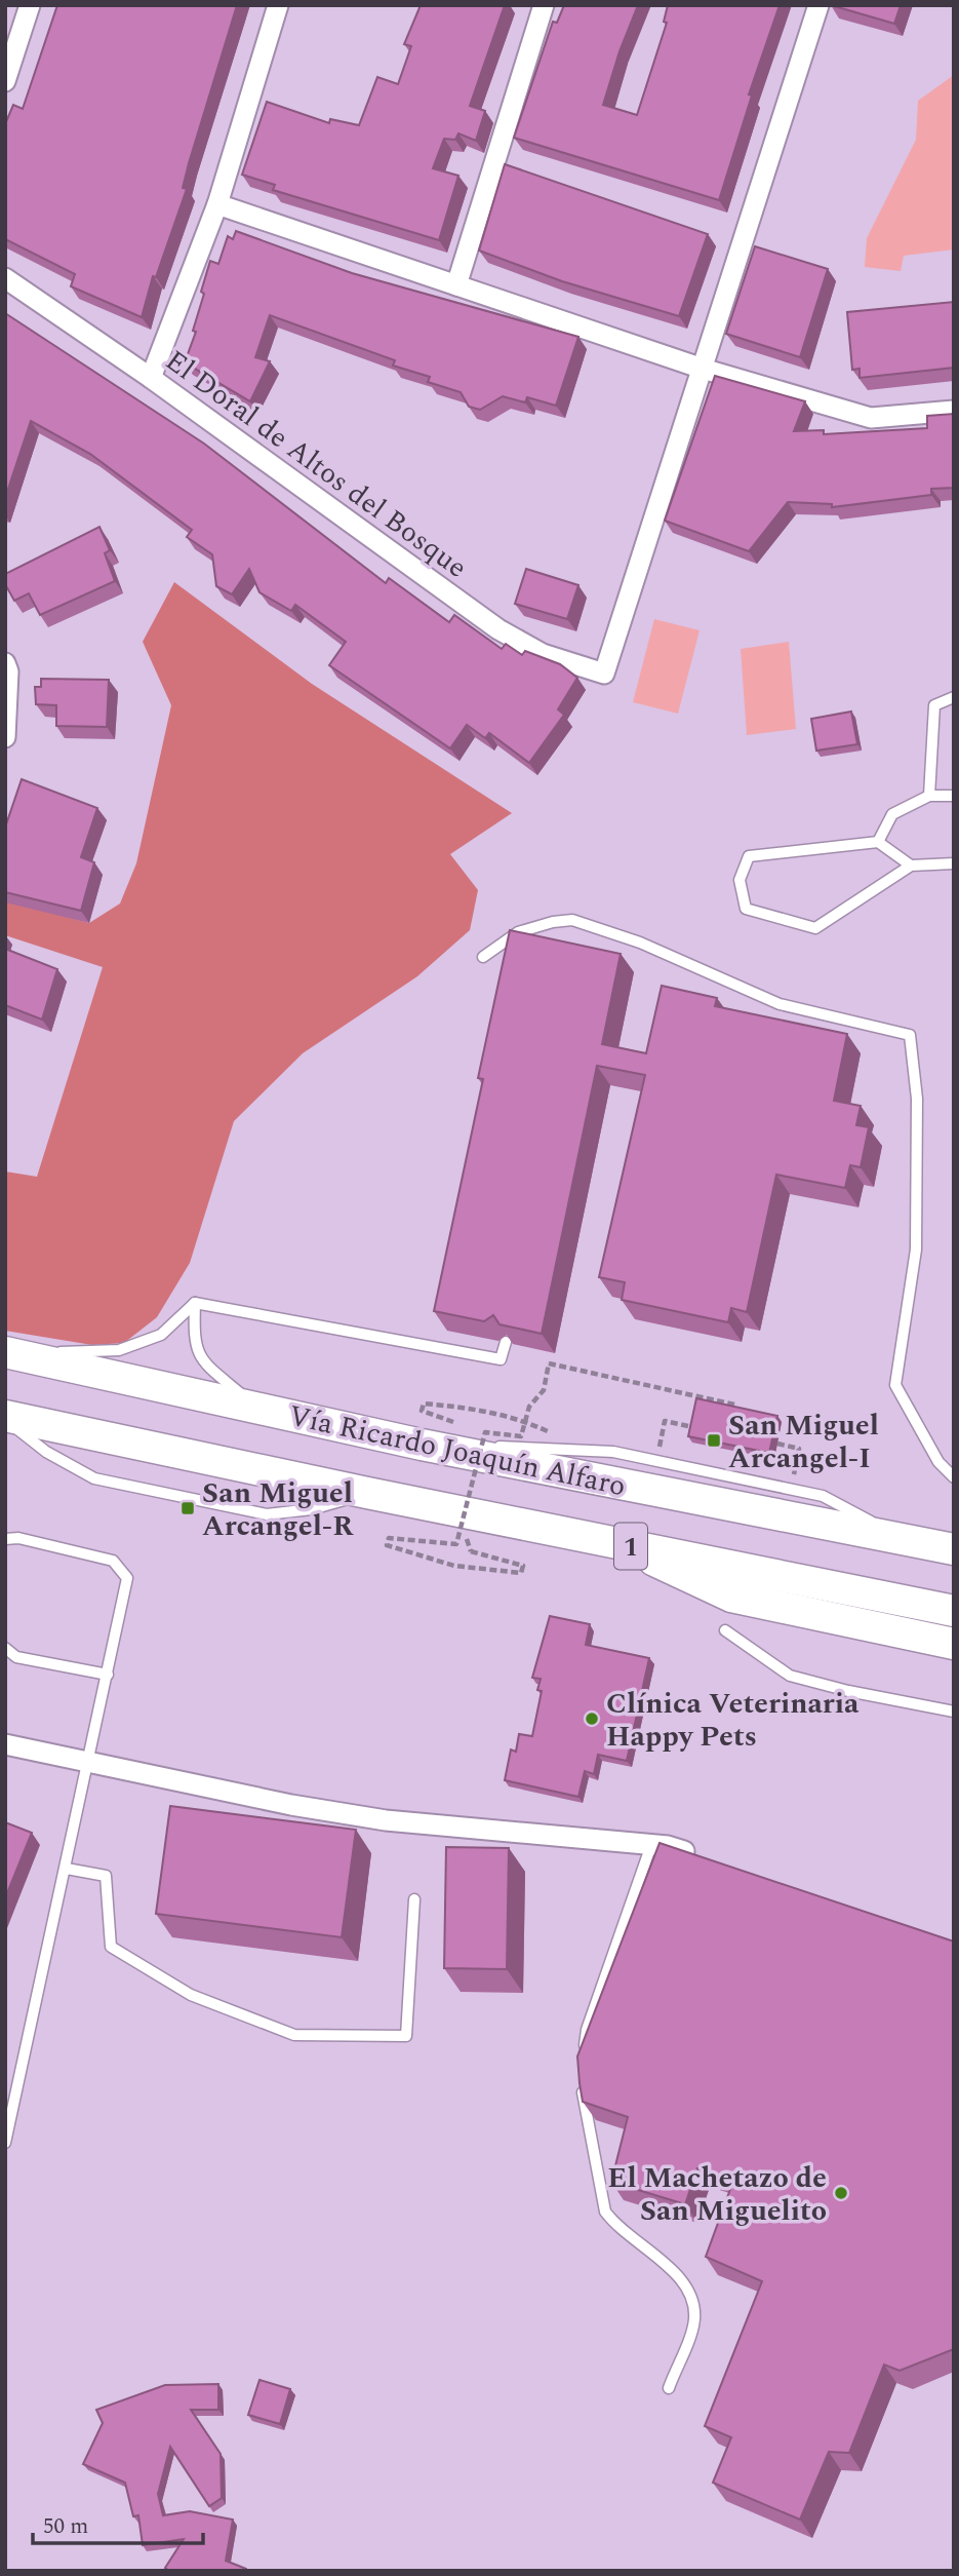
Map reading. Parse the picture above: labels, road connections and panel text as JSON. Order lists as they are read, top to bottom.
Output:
{
  "streets": {
    "main road": ["Vía Ricardo Joaquín Alfaro", "1"],
    "street": ["El Doral de Altos del Bosque"]
  },
  "places": {
    "transit": ["San Miguel Arcangel-I", "San Miguel Arcangel-R"],
    "other": ["Clínica Veterinaria Happy Pets", "El Machetazo de San Miguelito"]
  },
  "scale_bar": "50 m"
}
